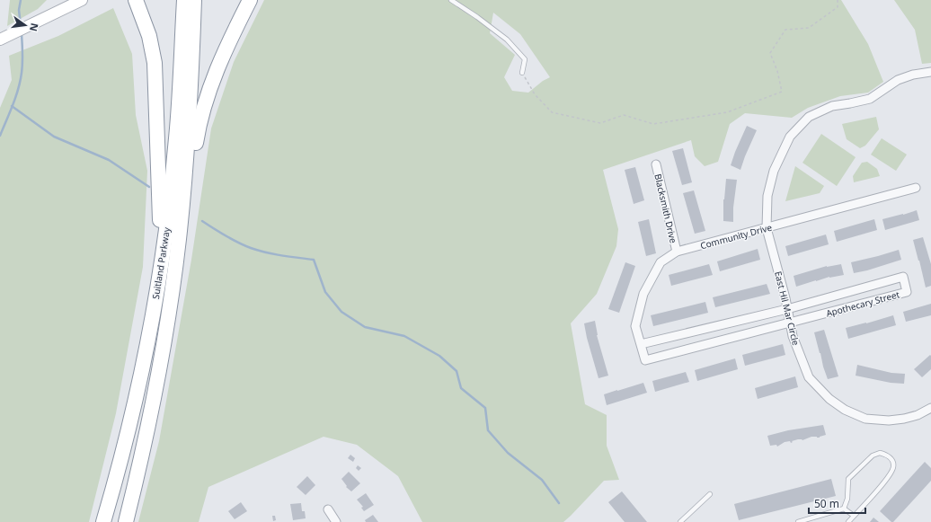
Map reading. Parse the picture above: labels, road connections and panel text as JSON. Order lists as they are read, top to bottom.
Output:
{
  "streets": {
    "highway": ["Suitland Parkway"],
    "street": [
      "Blacksmith Drive",
      "Community Drive",
      "Apothecary Street",
      "East Hil Mar Circle"
    ]
  },
  "crossings": [
    ["Blacksmith Drive", "Community Drive"],
    ["Community Drive", "Apothecary Street"],
    ["Community Drive", "East Hil Mar Circle"],
    ["Apothecary Street", "East Hil Mar Circle"]
  ],
  "scale_bar": "50 m",
  "north": "right"
}
